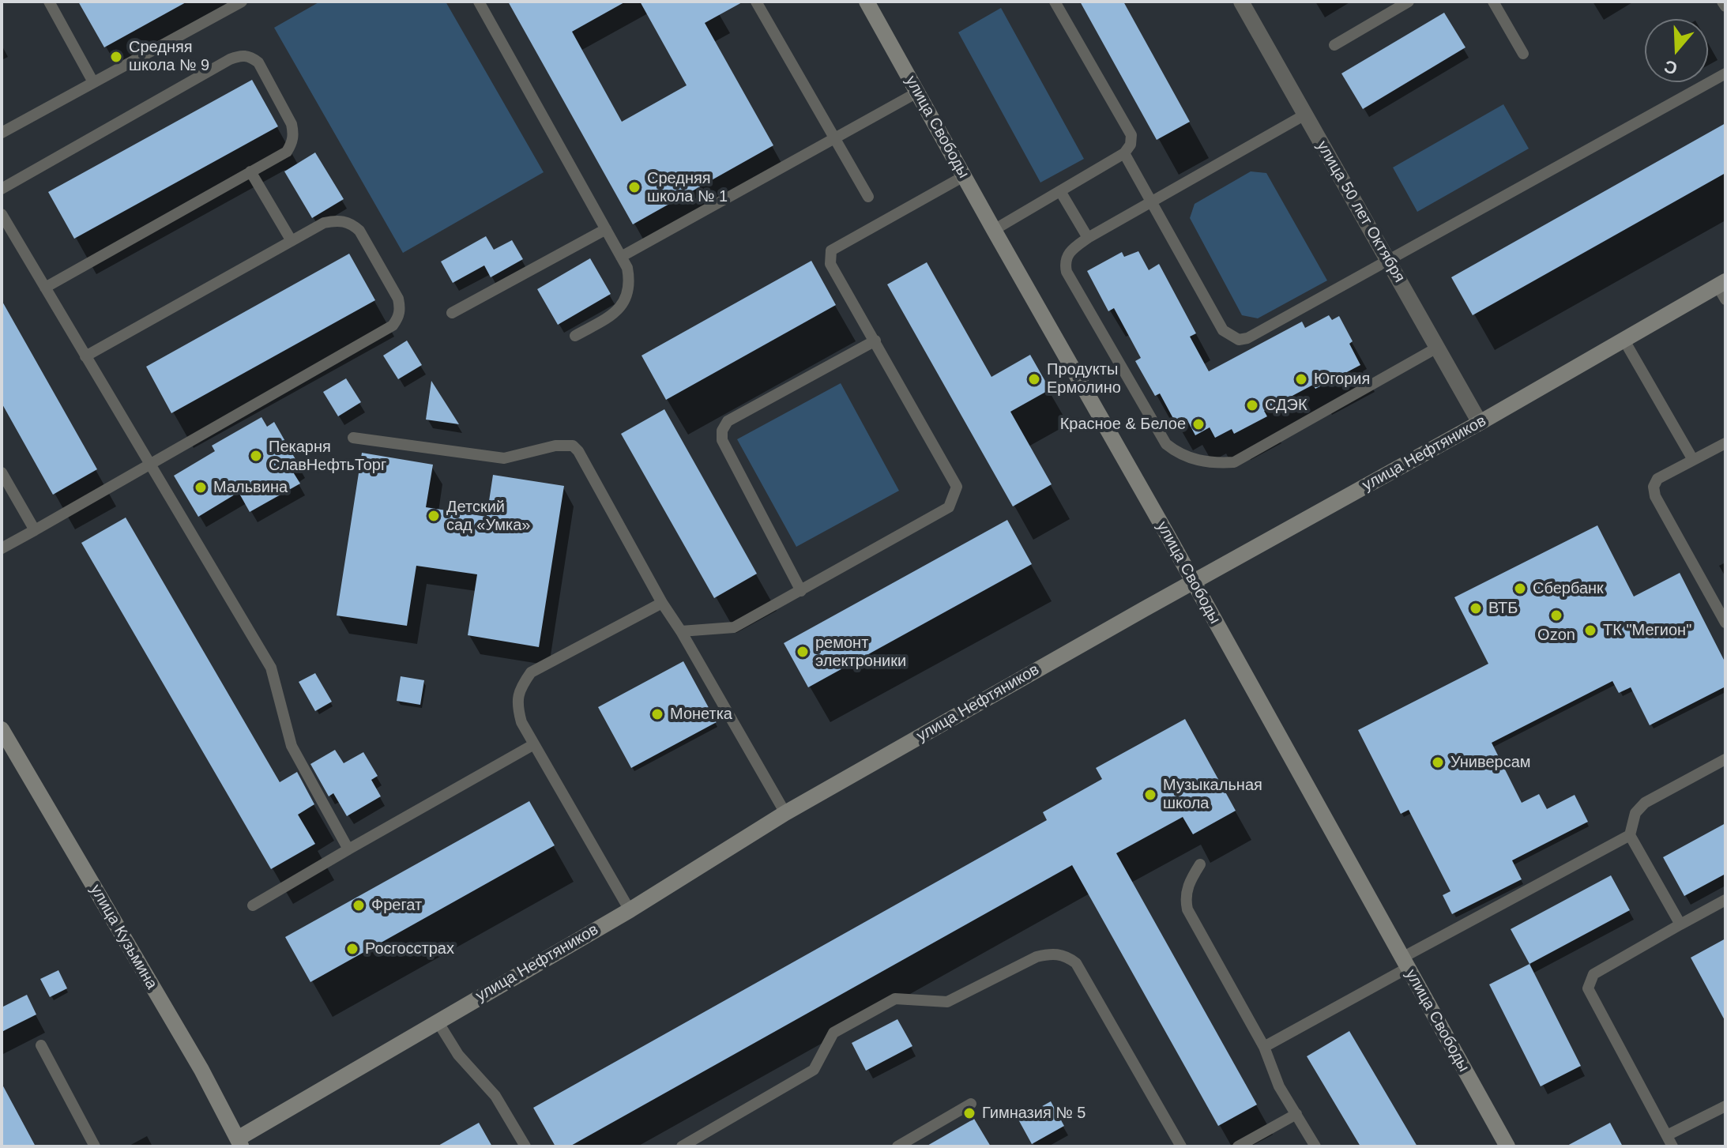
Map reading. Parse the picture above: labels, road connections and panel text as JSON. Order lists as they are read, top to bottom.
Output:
{
  "streets": {
    "main road": ["улица Свободы", "улица Нефтяников", "улица Кузьмина"],
    "street": ["улица 50 лет Октября"]
  },
  "crossings": [
    ["улица Свободы", "улица Нефтяников"],
    ["улица 50 лет Октября", "улица Нефтяников"],
    ["улица Нефтяников", "улица Кузьмина"]
  ],
  "places": [
    "Средняя школа № 9",
    "Средняя школа № 1",
    "Продукты Ермолино",
    "Югория",
    "СДЭК",
    "Красное & Белое",
    "Пекарня СлавНефтьТорг",
    "Мальвина",
    "Детский сад «Умка»",
    "Сбербанк",
    "ВТБ",
    "Ozon",
    "ТК \"Мегион\"",
    "ремонт электроники",
    "Монетка",
    "Универсам",
    "Музыкальная школа",
    "Фрегат",
    "Росгосстрах",
    "Гимназия № 5"
  ],
  "north": "bottom"
}
